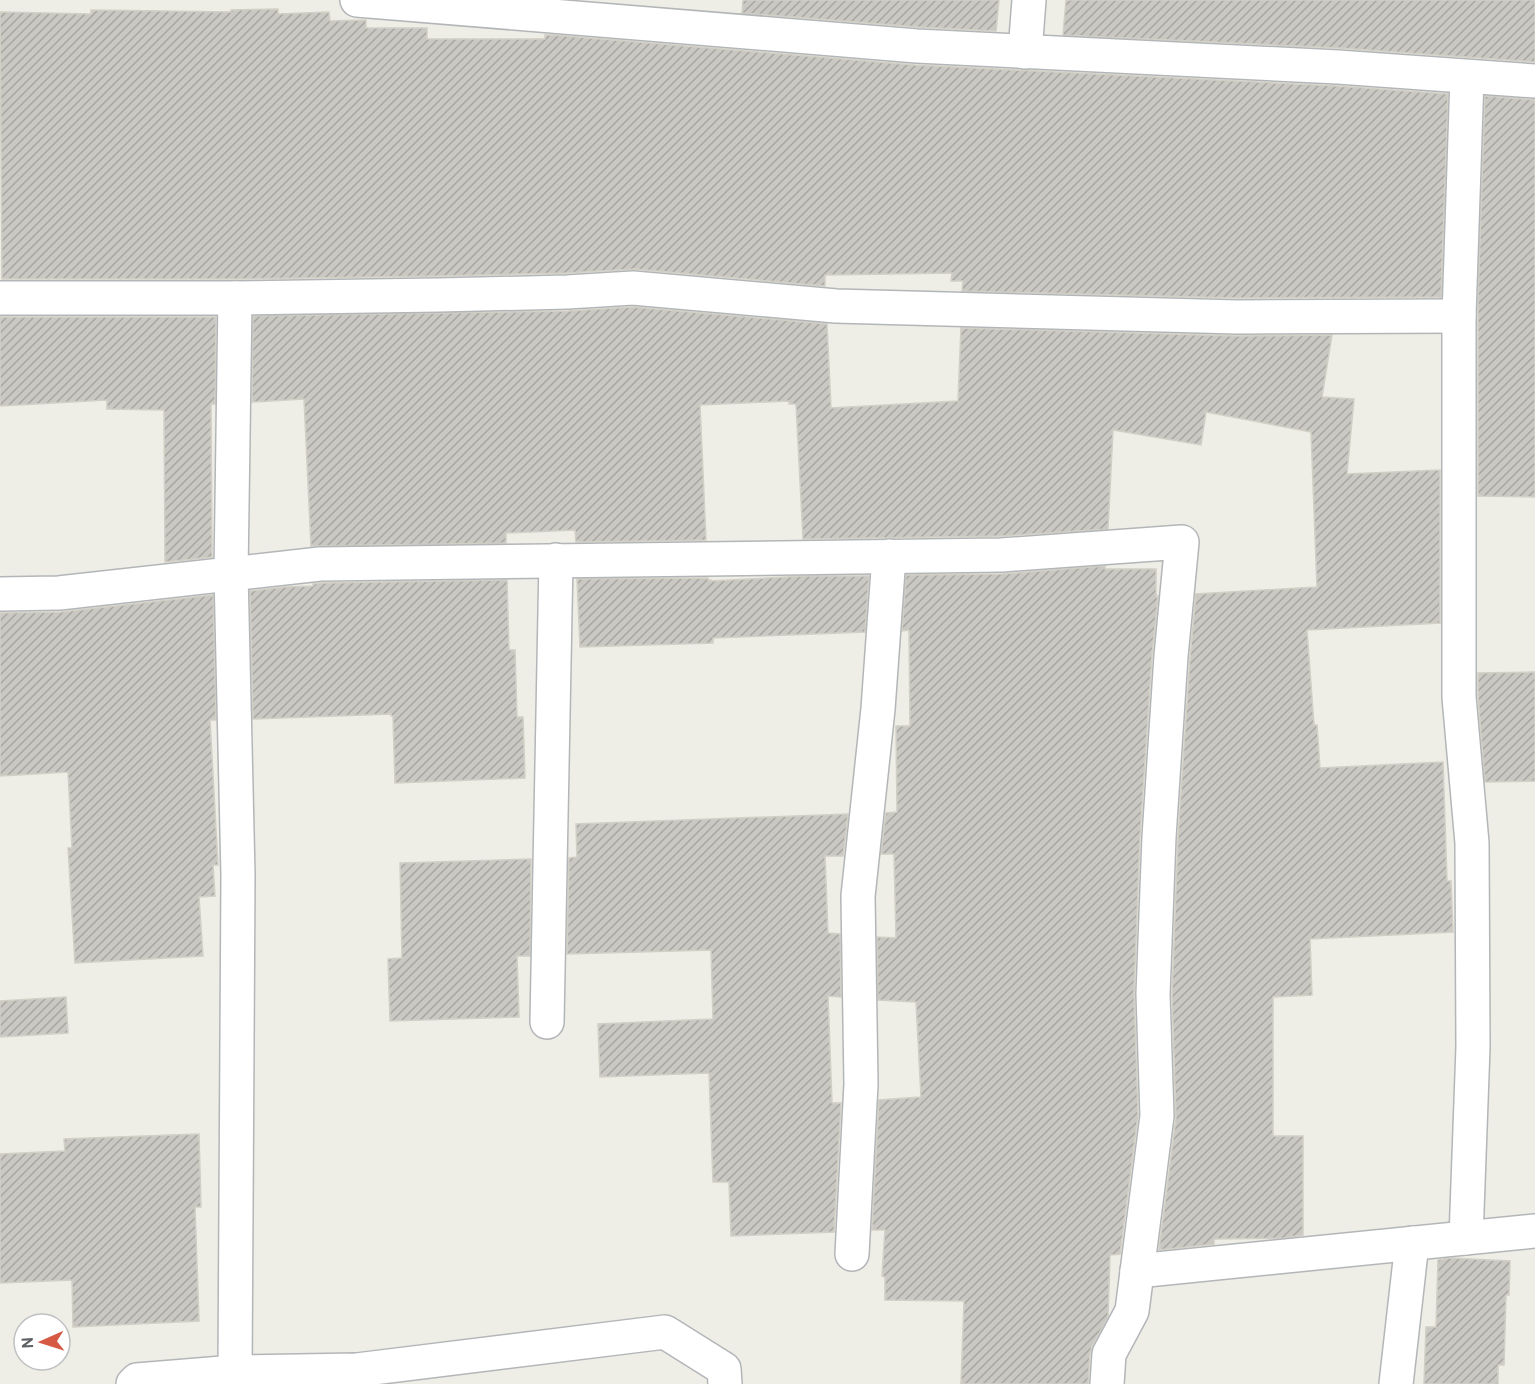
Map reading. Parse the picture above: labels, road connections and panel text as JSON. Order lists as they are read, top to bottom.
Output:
{
  "north": "left"
}
